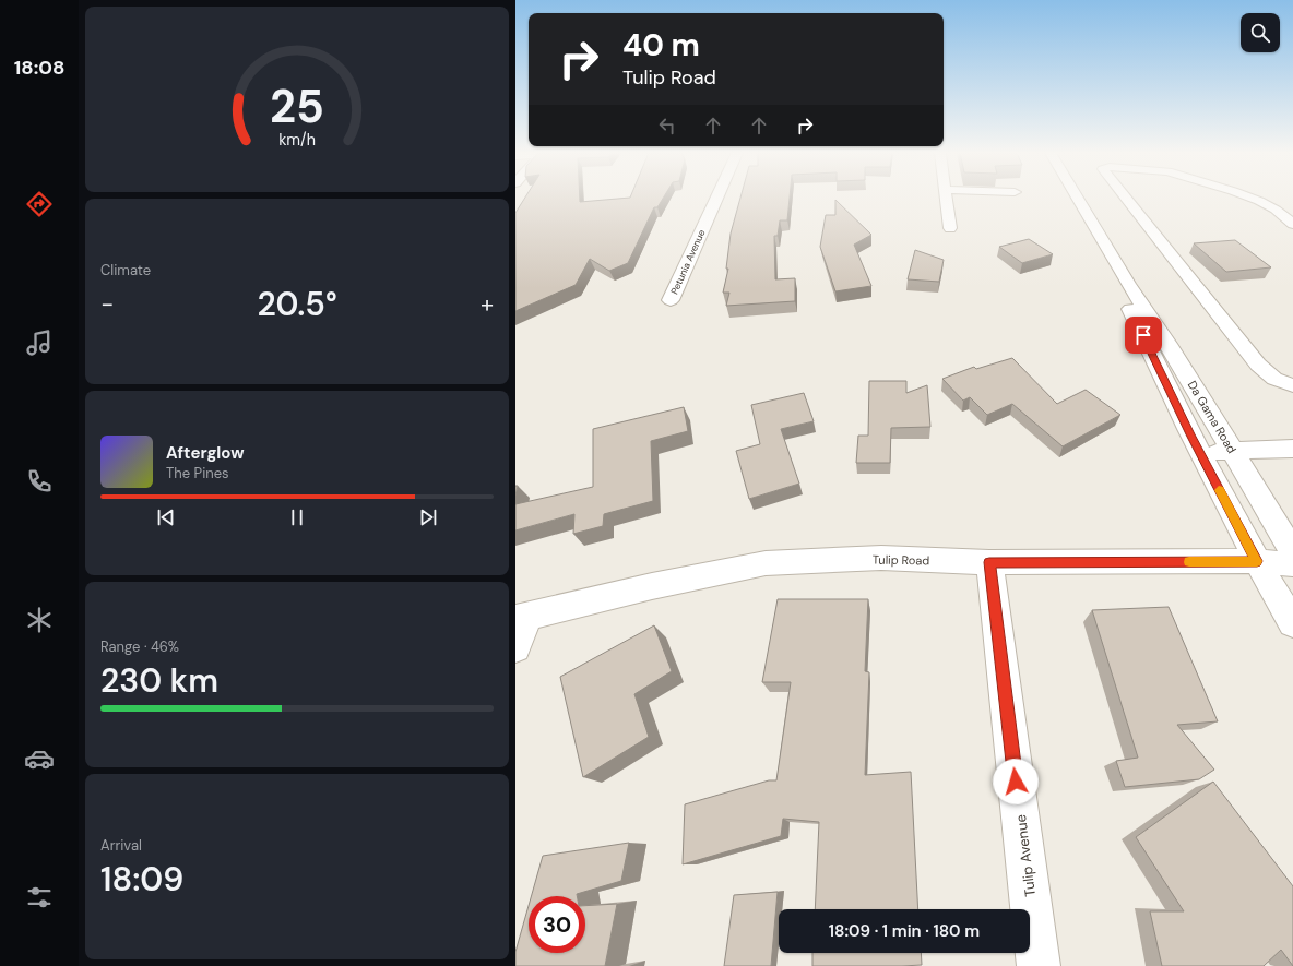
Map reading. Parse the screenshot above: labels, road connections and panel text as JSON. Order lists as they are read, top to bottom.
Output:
{
  "streets": {
    "street": [
      "Petunia Avenue",
      "Da Gama Road",
      "Tulip Road",
      "Tulip Avenue"
    ]
  },
  "crossings": [
    ["Da Gama Road", "Tulip Road"],
    ["Tulip Road", "Tulip Avenue"]
  ],
  "page": {
    "tabs": "18:08",
    "turn": ["40 m", "Tulip Road"],
    "tile": [
      "Climate",
      ["Range · 46%", "230 km"],
      ["Arrival", "18:09"]
    ],
    "heat": ["−", "20.5°", "+"],
    "song": ["Afterglow", "The Pines"],
    "limit": "30",
    "trip": "18:09 · 1 min · 180 m",
    "gauge": ["25", "km/h"]
  }
}
